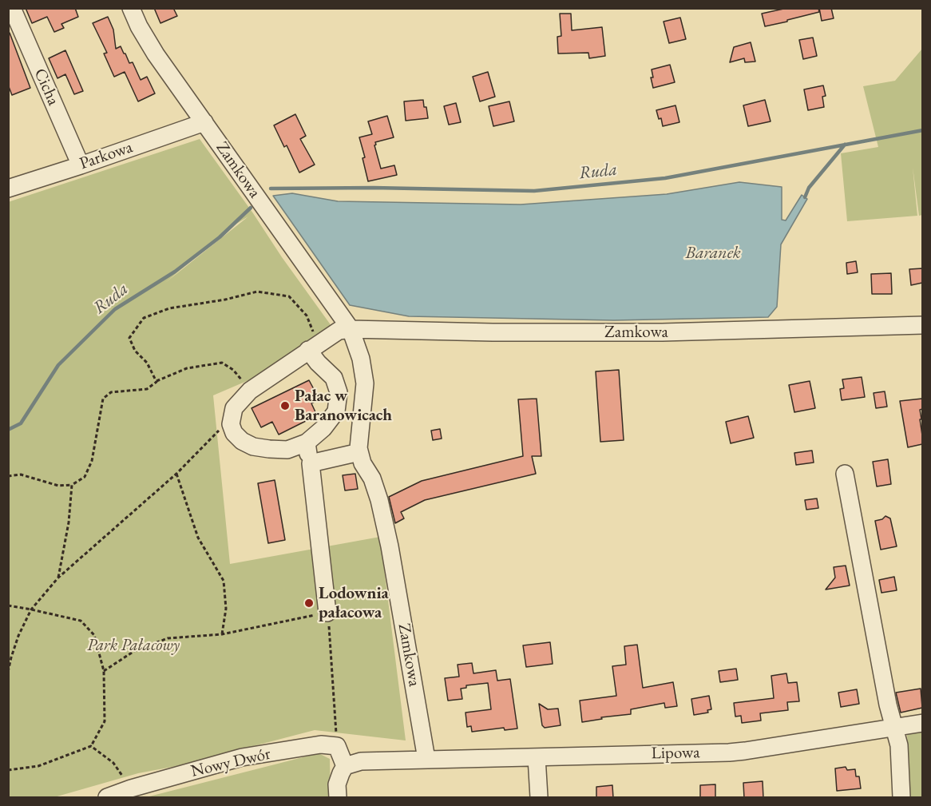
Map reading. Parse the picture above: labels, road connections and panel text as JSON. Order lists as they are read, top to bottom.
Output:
{
  "streets": {
    "street": [
      "Cicha",
      "Parkowa",
      "Zamkowa",
      "Lipowa",
      "Nowy Dwór"
    ]
  },
  "crossings": [
    ["Cicha", "Parkowa"],
    ["Parkowa", "Zamkowa"],
    ["Zamkowa", "Lipowa"]
  ],
  "water": ["Ruda", "Baranek"],
  "parks": ["Park Pałacowy"],
  "places": ["Pałac w Baranowicach", "Lodownia pałacowa"]
}
